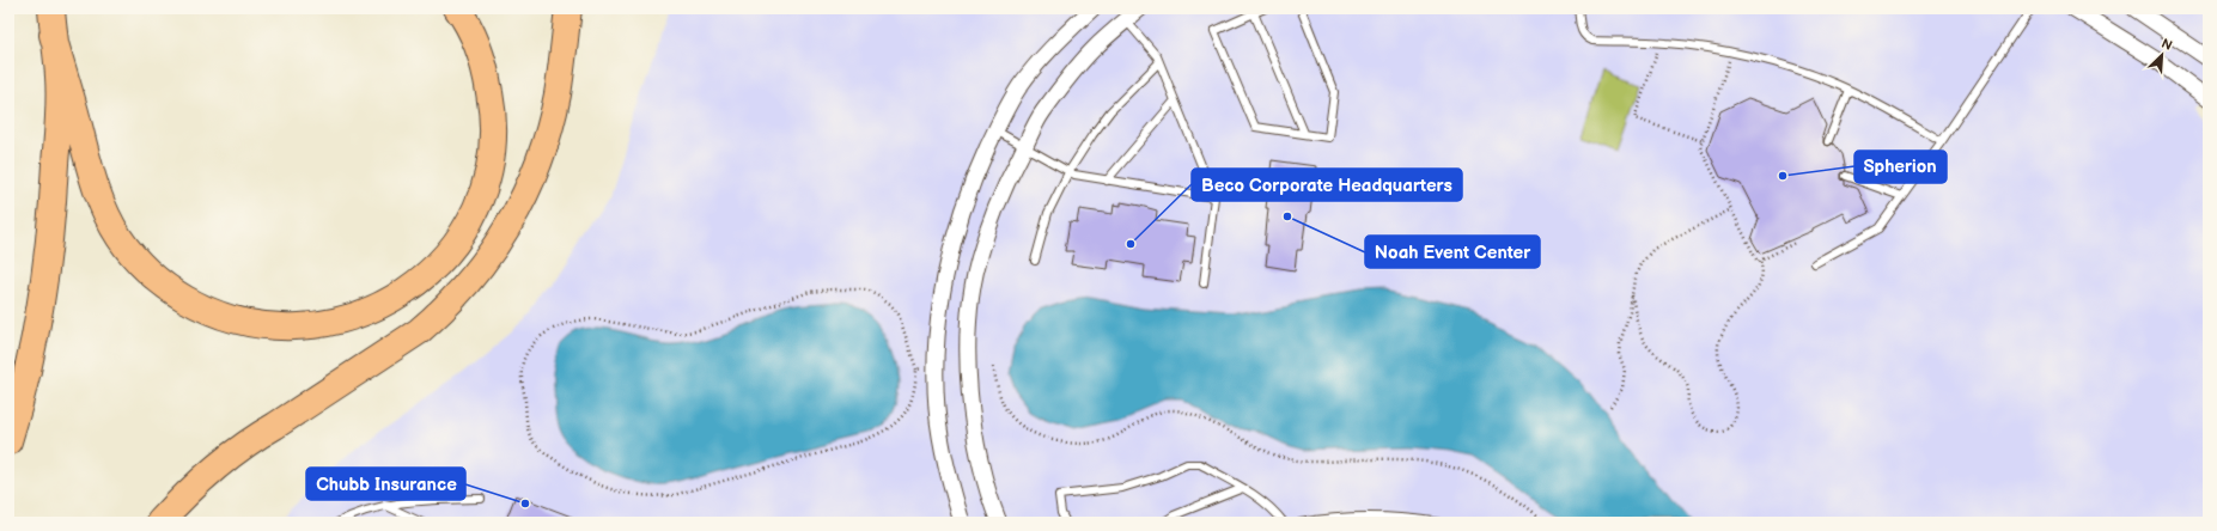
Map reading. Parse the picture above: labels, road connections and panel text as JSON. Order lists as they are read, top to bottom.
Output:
{
  "places": [
    "Spherion",
    "Noah Event Center",
    "Beco Corporate Headquarters",
    "Chubb Insurance"
  ],
  "north": "top right"
}
